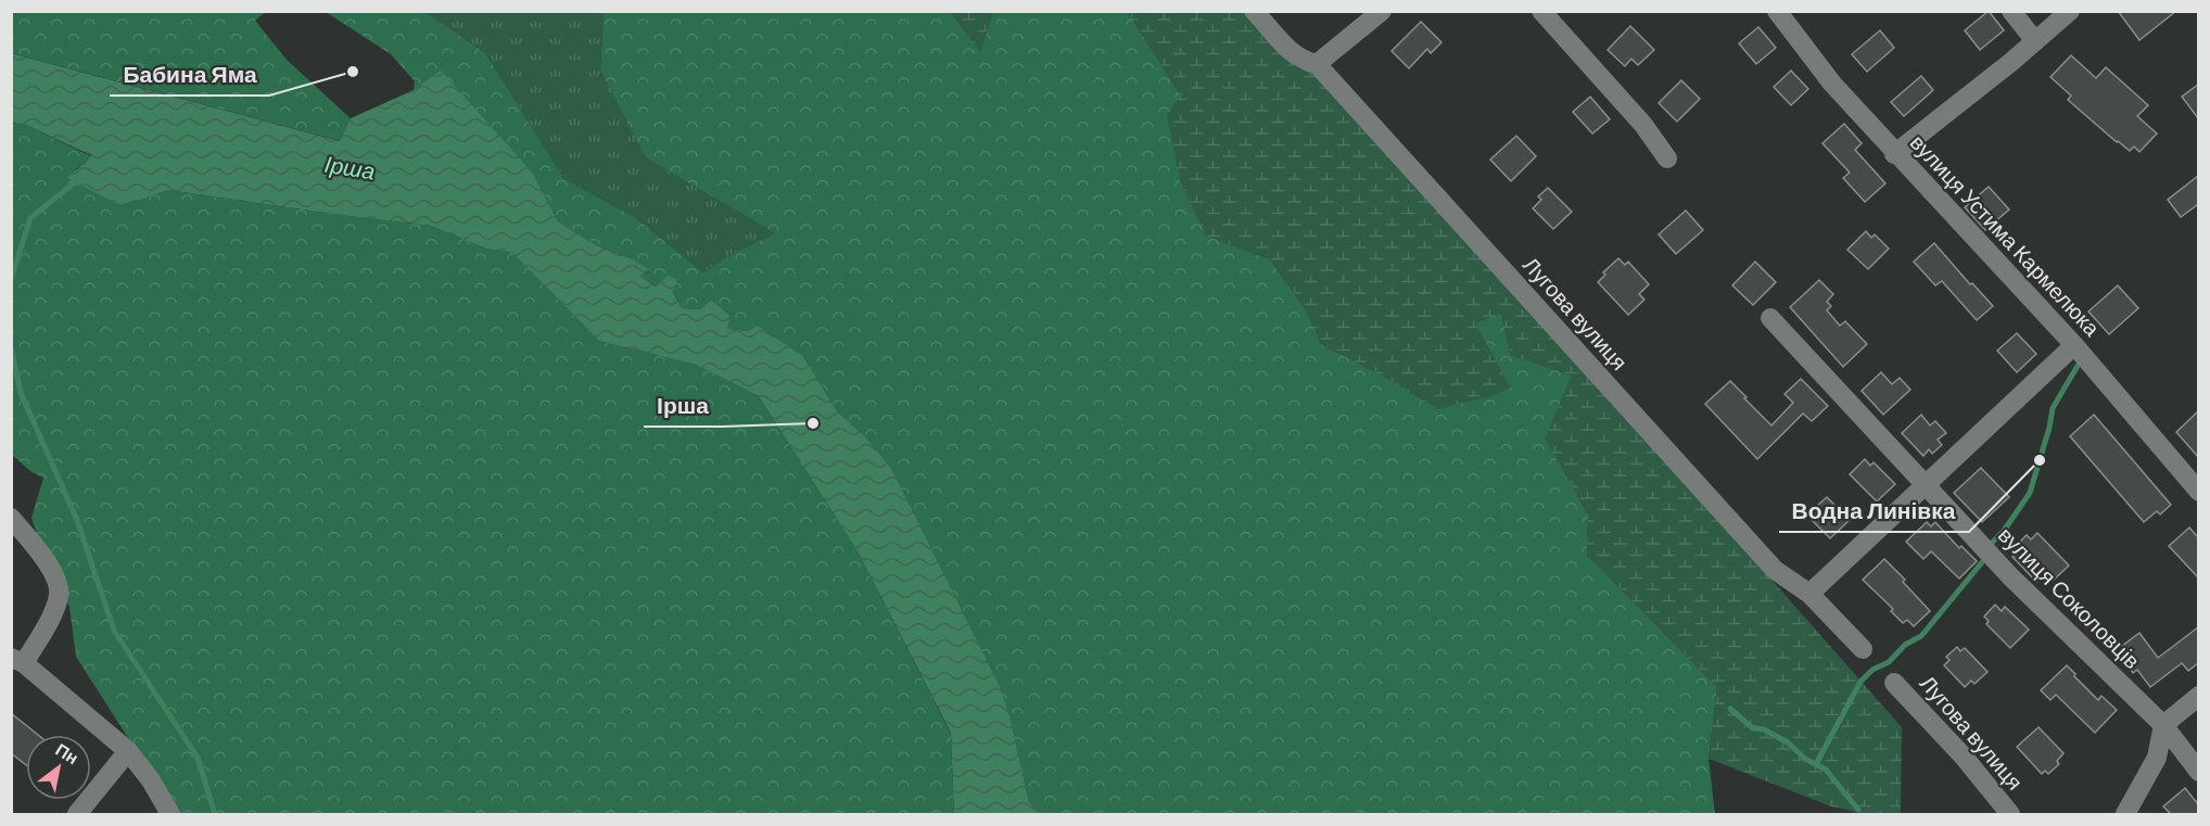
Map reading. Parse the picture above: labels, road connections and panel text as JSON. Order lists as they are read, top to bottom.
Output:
{
  "streets": {
    "street": ["вулиця Устима Кармелюка", "Лугова вулиця", "вулиця Соколовців"]
  },
  "water": ["Ірша"],
  "places": ["Бабина Яма", "Ірша", "Водна Линівка"],
  "north": "top right"
}
